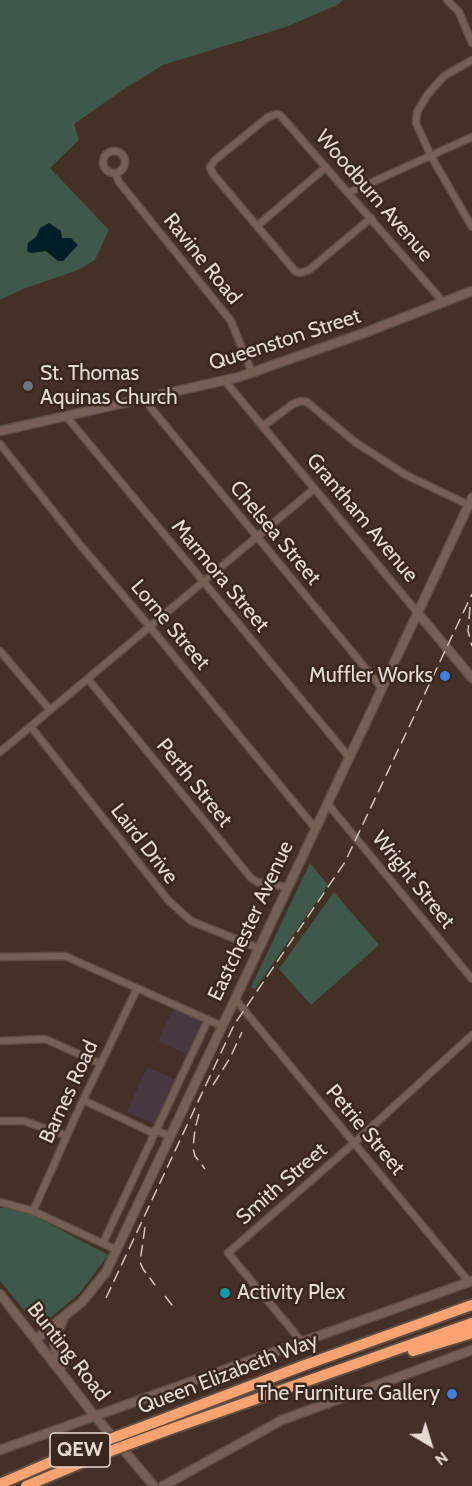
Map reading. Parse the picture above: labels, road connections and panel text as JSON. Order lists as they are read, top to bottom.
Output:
{
  "streets": {
    "highway": ["Queen Elizabeth Way", "QEW"],
    "street": [
      "Woodburn Avenue",
      "Ravine Road",
      "Queenston Street",
      "Grantham Avenue",
      "Chelsea Street",
      "Marmora Street",
      "Lorne Street",
      "Perth Street",
      "Laird Drive",
      "Wright Street",
      "Eastchester Avenue",
      "Barnes Road",
      "Petrie Street",
      "Smith Street",
      "Bunting Road"
    ]
  },
  "crossings": [
    ["Woodburn Avenue", "Queenston Street"],
    ["Ravine Road", "Queenston Street"],
    ["Queenston Street", "Grantham Avenue"],
    ["Queenston Street", "Chelsea Street"],
    ["Queenston Street", "Marmora Street"],
    ["Grantham Avenue", "Eastchester Avenue"],
    ["Chelsea Street", "Eastchester Avenue"],
    ["Marmora Street", "Eastchester Avenue"],
    ["Lorne Street", "Eastchester Avenue"],
    ["Perth Street", "Eastchester Avenue"],
    ["Laird Drive", "Eastchester Avenue"],
    ["Wright Street", "Eastchester Avenue"],
    ["Eastchester Avenue", "Petrie Street"],
    ["Eastchester Avenue", "Bunting Road"],
    ["Petrie Street", "Smith Street"]
  ],
  "places": [
    "St. Thomas Aquinas Church",
    "Muffler Works",
    "Activity Plex",
    "The Furniture Gallery"
  ],
  "north": "bottom right"
}
